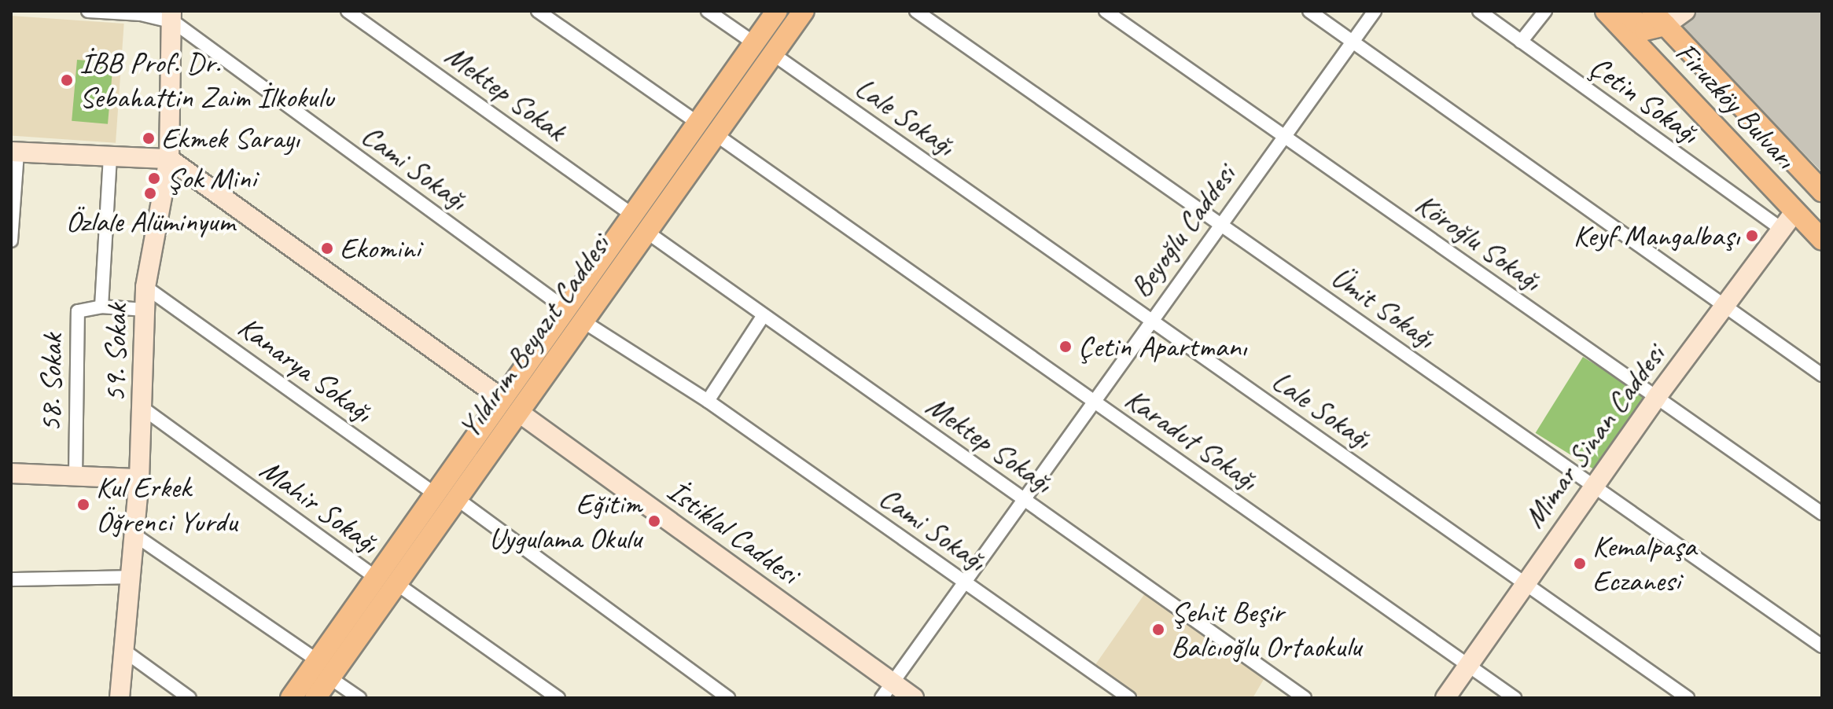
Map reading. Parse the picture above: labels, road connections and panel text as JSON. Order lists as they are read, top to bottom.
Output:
{
  "streets": {
    "main road": ["Firuzköy Bulvarı", "Yıldırım Beyazıt Caddesi"],
    "street": [
      "Mektep Sokak",
      "Çetin Sokağı",
      "Lale Sokağı",
      "Cami Sokağı",
      "Beyoğlu Caddesi",
      "Köroğlu Sokağı",
      "Ümit Sokağı",
      "59. Sokak",
      "Kanarya Sokağı",
      "58. Sokak",
      "Mimar Sinan Caddesi",
      "Karadut Sokağı",
      "Mektep Sokağı",
      "Mahir Sokağı",
      "İstiklal Caddesi"
    ]
  },
  "crossings": [
    ["Mektep Sokak", "Yıldırım Beyazıt Caddesi"],
    ["Mektep Sokak", "Mektep Sokağı"],
    ["Çetin Sokağı", "Firuzköy Bulvarı"],
    ["Çetin Sokağı", "Mimar Sinan Caddesi"],
    ["Firuzköy Bulvarı", "Mimar Sinan Caddesi"],
    ["Lale Sokağı", "Beyoğlu Caddesi"],
    ["Lale Sokağı", "Yıldırım Beyazıt Caddesi"],
    ["Lale Sokağı", "Mimar Sinan Caddesi"],
    ["Cami Sokağı", "Beyoğlu Caddesi"],
    ["Cami Sokağı", "Yıldırım Beyazıt Caddesi"],
    ["Cami Sokağı", "59. Sokak"],
    ["Beyoğlu Caddesi", "Köroğlu Sokağı"],
    ["Beyoğlu Caddesi", "Ümit Sokağı"],
    ["Beyoğlu Caddesi", "Karadut Sokağı"],
    ["Beyoğlu Caddesi", "Mektep Sokağı"],
    ["Beyoğlu Caddesi", "İstiklal Caddesi"],
    ["Köroğlu Sokağı", "Mimar Sinan Caddesi"],
    ["Ümit Sokağı", "Mimar Sinan Caddesi"],
    ["Yıldırım Beyazıt Caddesi", "Kanarya Sokağı"],
    ["Yıldırım Beyazıt Caddesi", "Karadut Sokağı"],
    ["Yıldırım Beyazıt Caddesi", "Mektep Sokağı"],
    ["Yıldırım Beyazıt Caddesi", "Mahir Sokağı"],
    ["Yıldırım Beyazıt Caddesi", "İstiklal Caddesi"],
    ["59. Sokak", "Kanarya Sokağı"],
    ["59. Sokak", "Mahir Sokağı"],
    ["Mimar Sinan Caddesi", "Karadut Sokağı"]
  ],
  "places": [
    "İBB Prof. Dr. Sebahattin Zaim İlkokulu",
    "Ekmek Sarayı",
    "Şok Mini",
    "Özlale Alüminyum",
    "Keyf Mangalbaşı",
    "Ekomini",
    "Çetin Apartmanı",
    "Kul Erkek Öğrenci Yurdu",
    "Eğitim Uygulama Okulu",
    "Kemalpaşa Eczanesi",
    "Şehit Beşir Balcıoğlu Ortaokulu"
  ]
}
